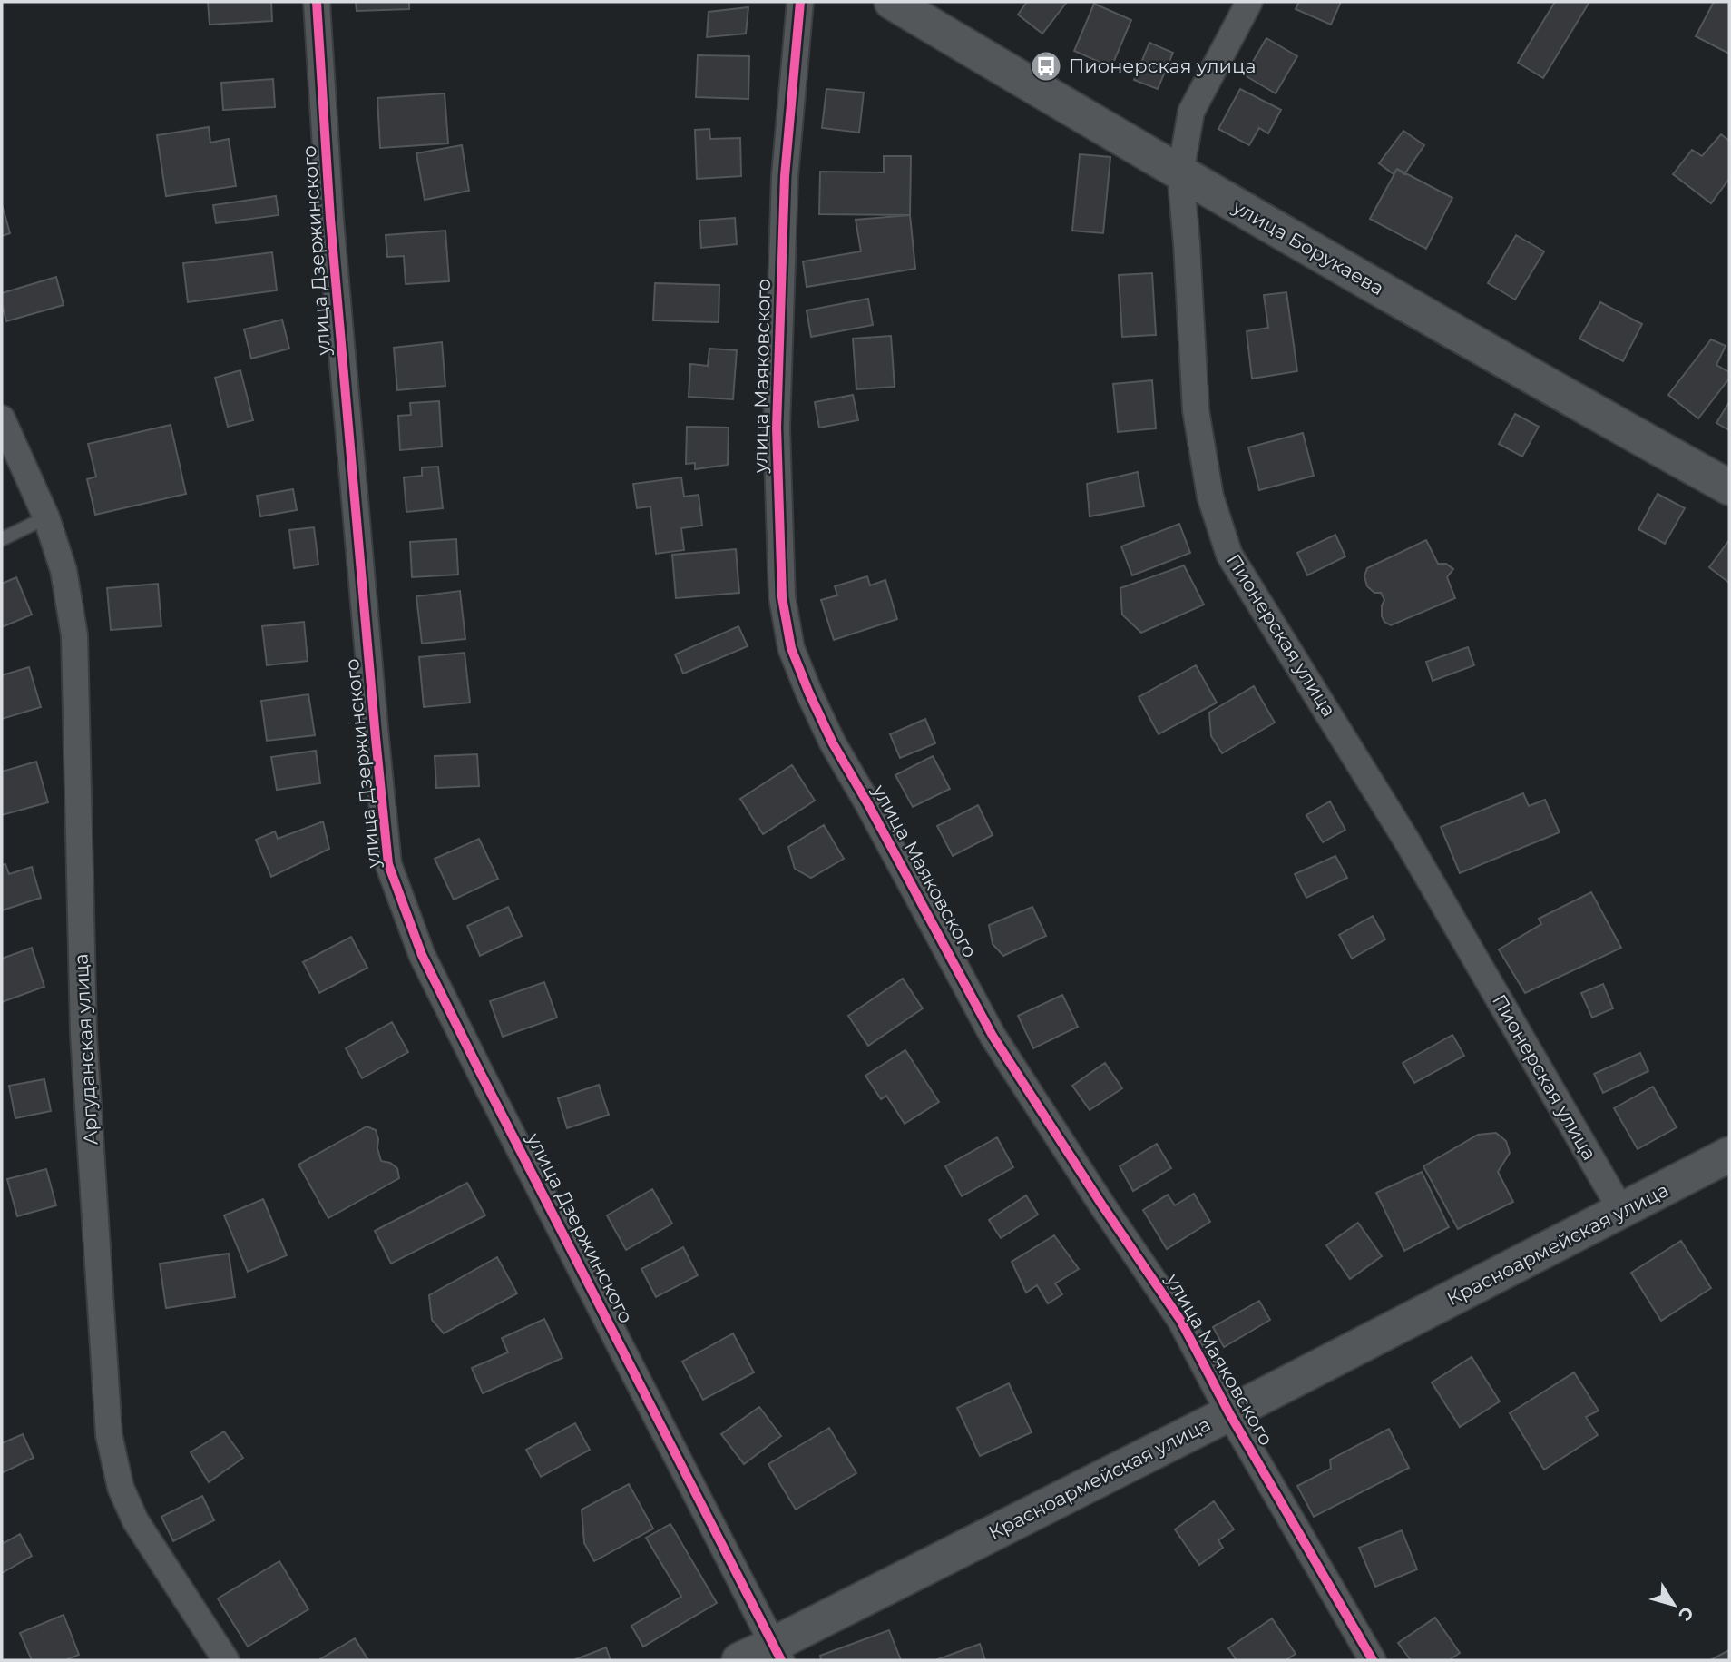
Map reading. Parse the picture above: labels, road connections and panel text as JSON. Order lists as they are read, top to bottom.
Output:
{
  "streets": {
    "street": [
      "улица Борукаева",
      "улица Дзержинского",
      "улица Маяковского",
      "Пионерская улица",
      "Аргуданская улица",
      "Красноармейская улица"
    ]
  },
  "crossings": [
    ["улица Борукаева", "Пионерская улица"],
    ["улица Дзержинского", "Красноармейская улица"],
    ["улица Маяковского", "Красноармейская улица"],
    ["Пионерская улица", "Красноармейская улица"]
  ],
  "places": {
    "bus stop": ["Пионерская улица"]
  },
  "north": "bottom right"
}
